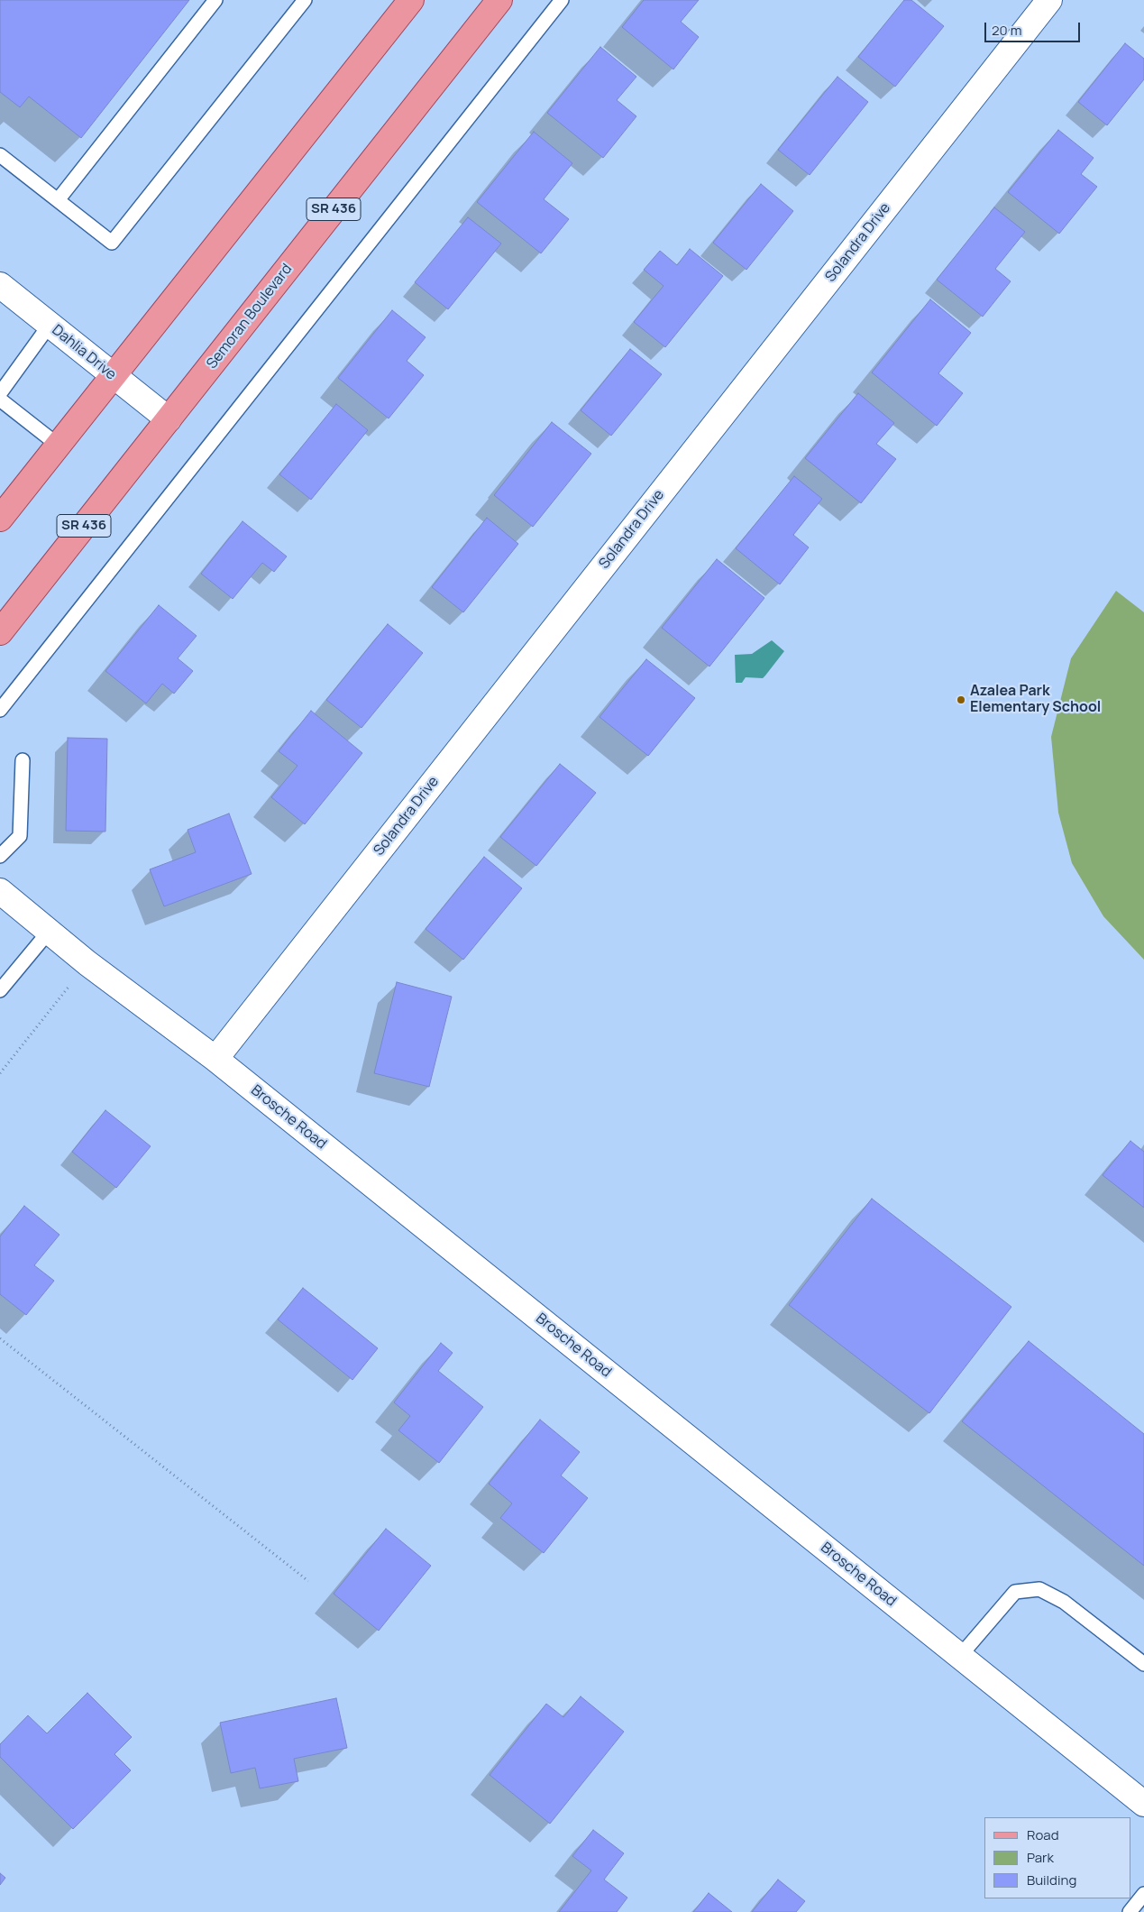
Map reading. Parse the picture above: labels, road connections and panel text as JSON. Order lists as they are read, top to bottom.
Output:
{
  "streets": {
    "main road": ["SR 436", "Semoran Boulevard"],
    "street": ["Solandra Drive", "Dahlia Drive", "Brosche Road"]
  },
  "crossings": [
    ["Solandra Drive", "Brosche Road"],
    ["Semoran Boulevard", "Dahlia Drive"]
  ],
  "places": ["Azalea Park Elementary School"],
  "legend": ["Road", "Park", "Building"],
  "scale_bar": "20 m"
}
